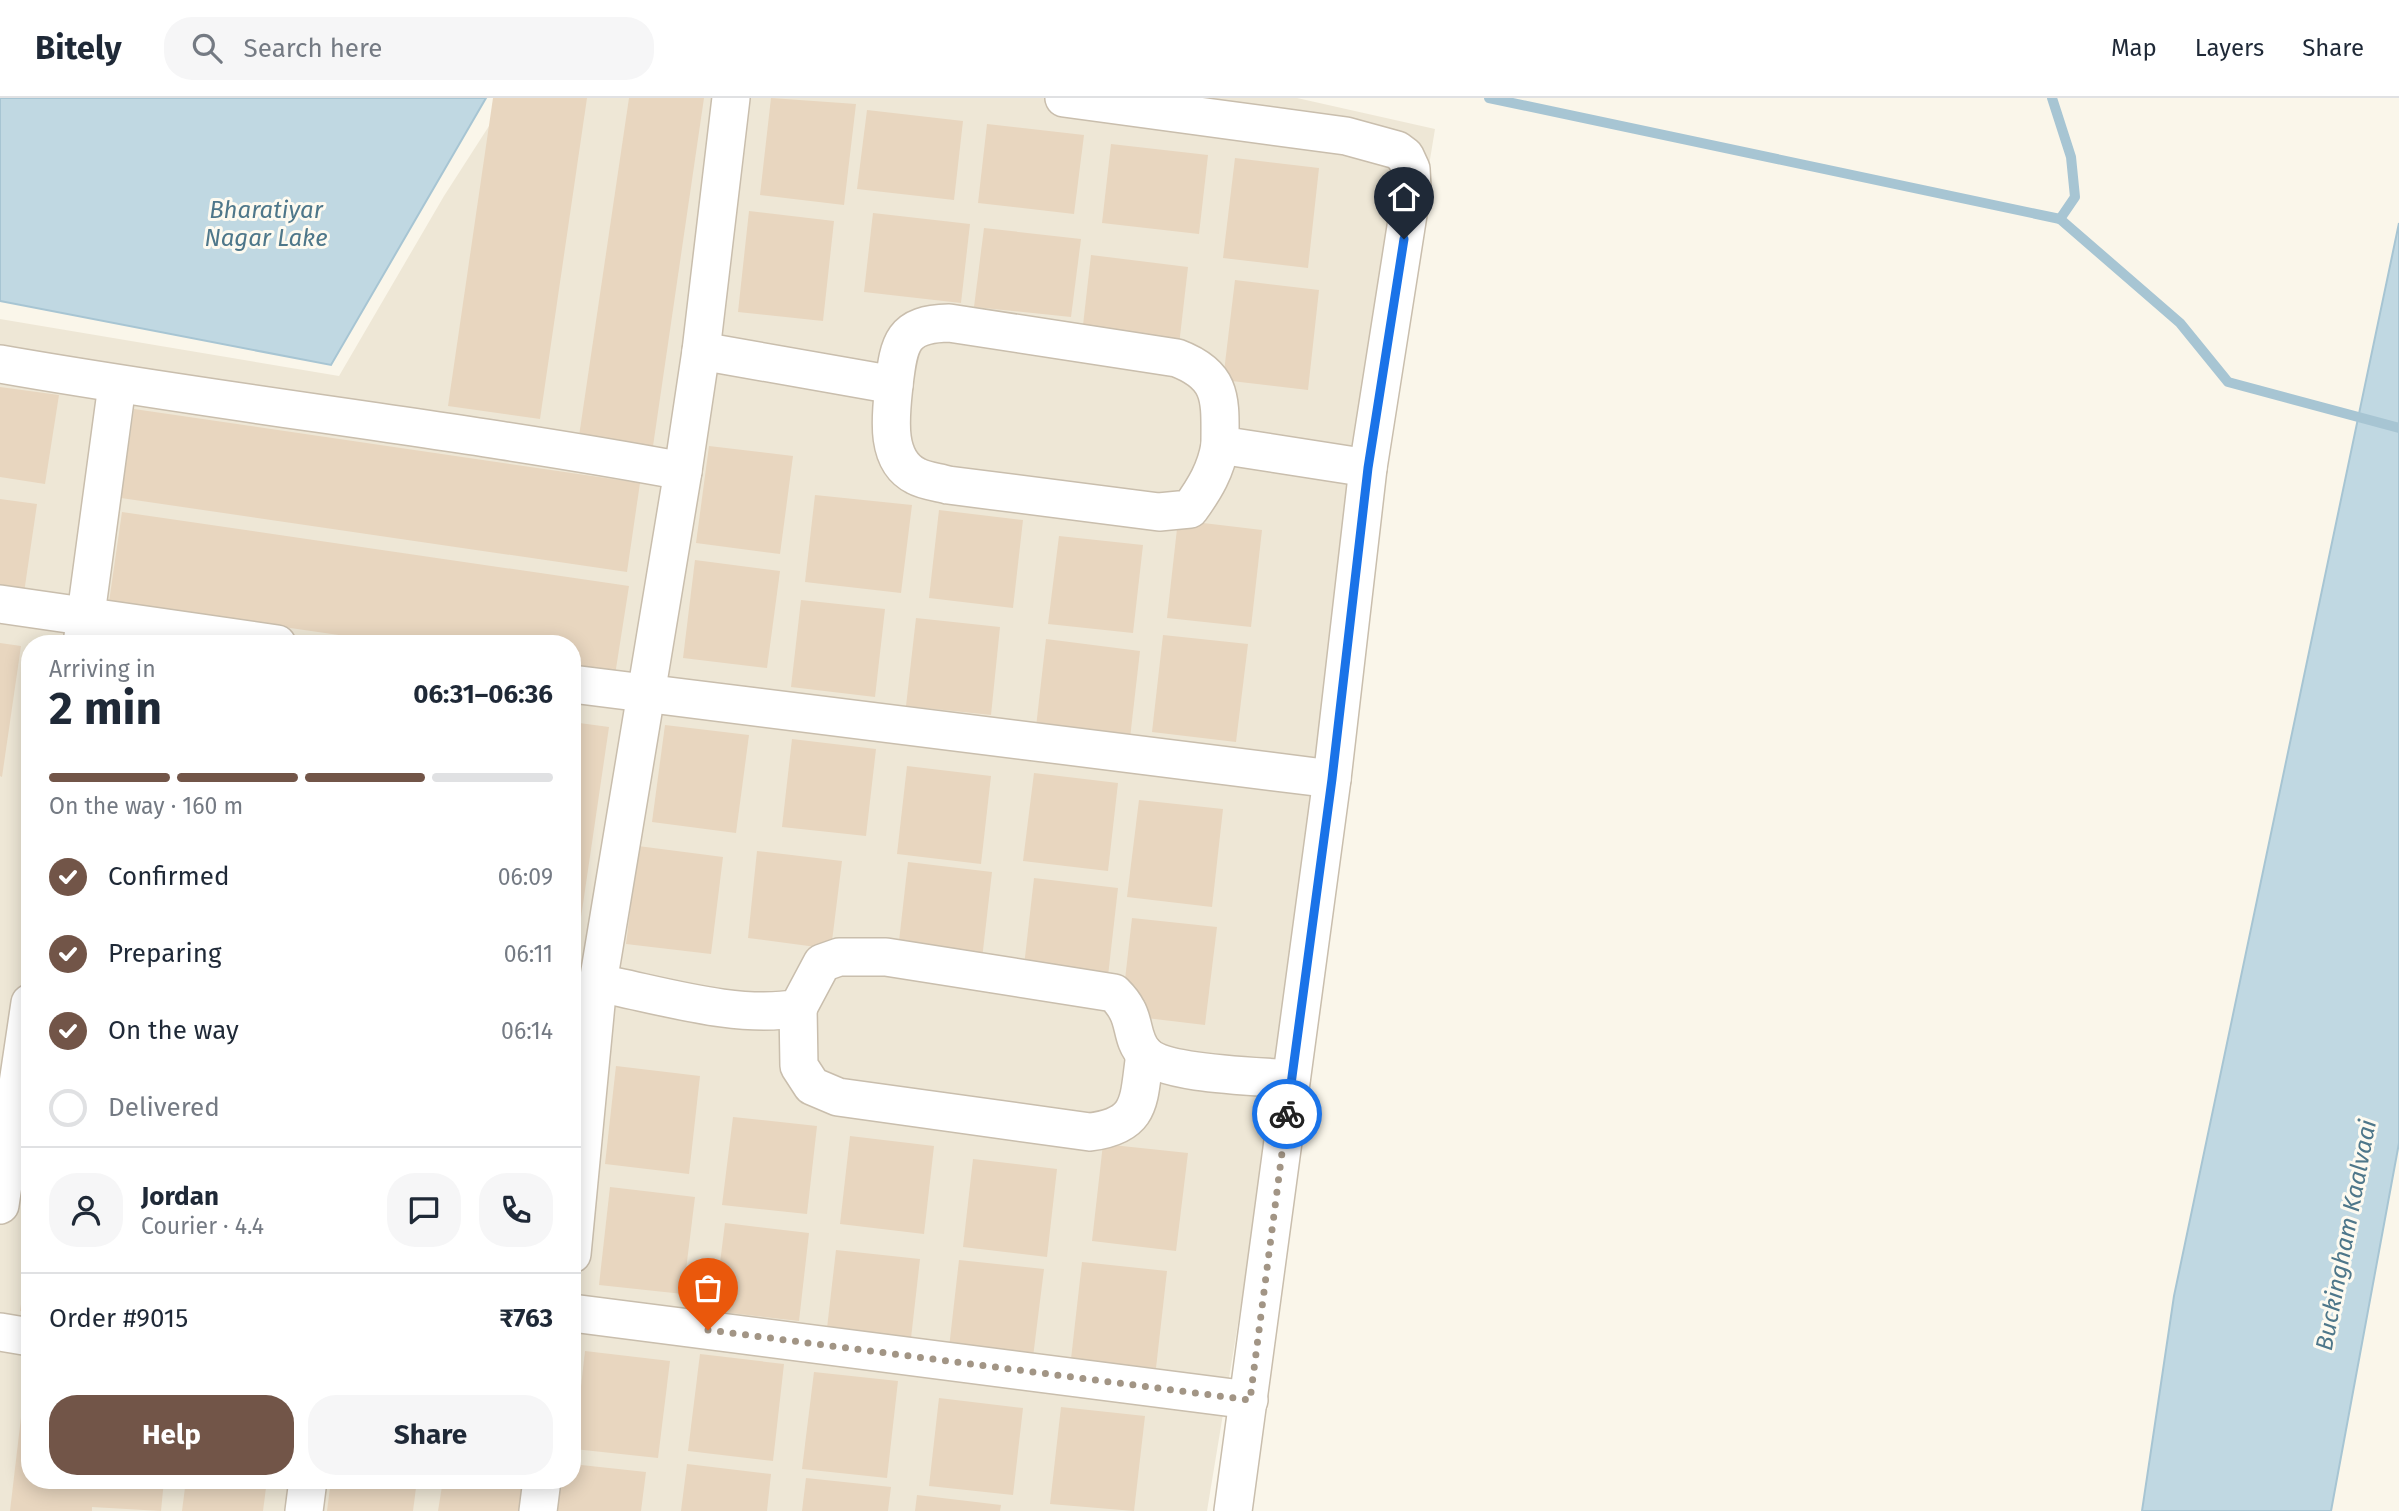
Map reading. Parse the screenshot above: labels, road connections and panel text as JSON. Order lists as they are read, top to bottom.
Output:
{
  "water": ["Bharatiyar Nagar Lake", "Buckingham Kaalvaai"],
  "page": {
    "header": "Bitely",
    "search": "Search here",
    "nav": ["Map", "Layers", "Share"],
    "heading": ["2 min", "Arriving in", "06:31–06:36"],
    "panel": [
      "Jordan",
      "Courier · 4.4",
      "Order #9015",
      "₹763"
    ],
    "bar": "On the way · 160 m",
    "list": [
      ["Confirmed", "06:09"],
      ["Preparing", "06:11"],
      ["On the way", "06:14"],
      "Delivered"
    ],
    "buttons": ["Help", "Share"]
  }
}
